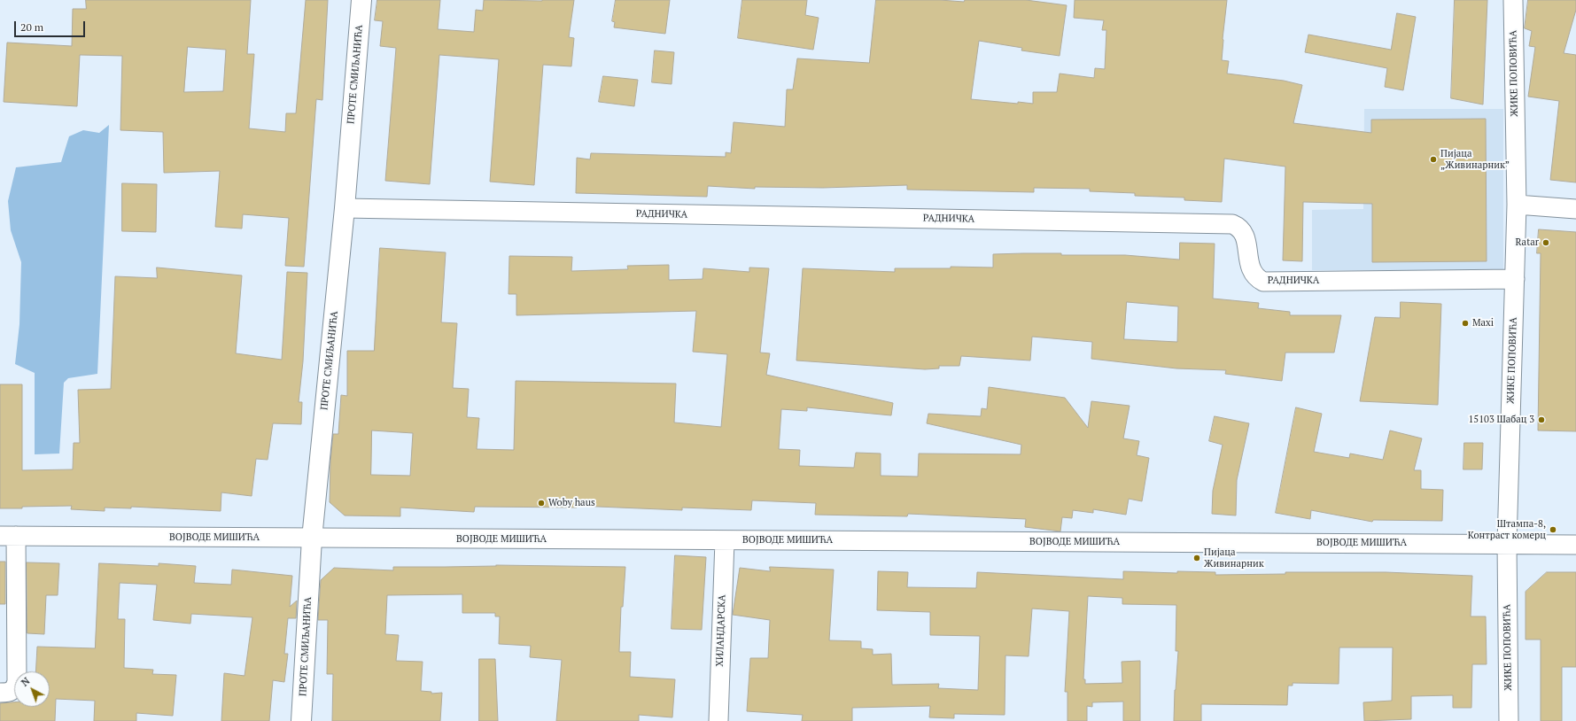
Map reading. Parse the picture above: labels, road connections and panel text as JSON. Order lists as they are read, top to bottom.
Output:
{
  "streets": {
    "street": [
      "ЖИКЕ ПОПОВИЋА",
      "ПРОТЕ СМИЉАНИЋА",
      "РАДНИЧКА",
      "ВОЈВОДЕ МИШИЋА",
      "ХИЛАНДАРСКА"
    ]
  },
  "crossings": [
    ["ЖИКЕ ПОПОВИЋА", "РАДНИЧКА"],
    ["ЖИКЕ ПОПОВИЋА", "ВОЈВОДЕ МИШИЋА"],
    ["ПРОТЕ СМИЉАНИЋА", "РАДНИЧКА"],
    ["ПРОТЕ СМИЉАНИЋА", "ВОЈВОДЕ МИШИЋА"],
    ["ВОЈВОДЕ МИШИЋА", "ХИЛАНДАРСКА"]
  ],
  "places": [
    "Пијаца „Живинарник”",
    "Ratar",
    "Maxi",
    "15103 Шабац 3",
    "Woby haus",
    "Штампа-8, Контраст комерц",
    "Пијаца Живинарник"
  ],
  "scale_bar": "20 m",
  "north": "top left"
}
